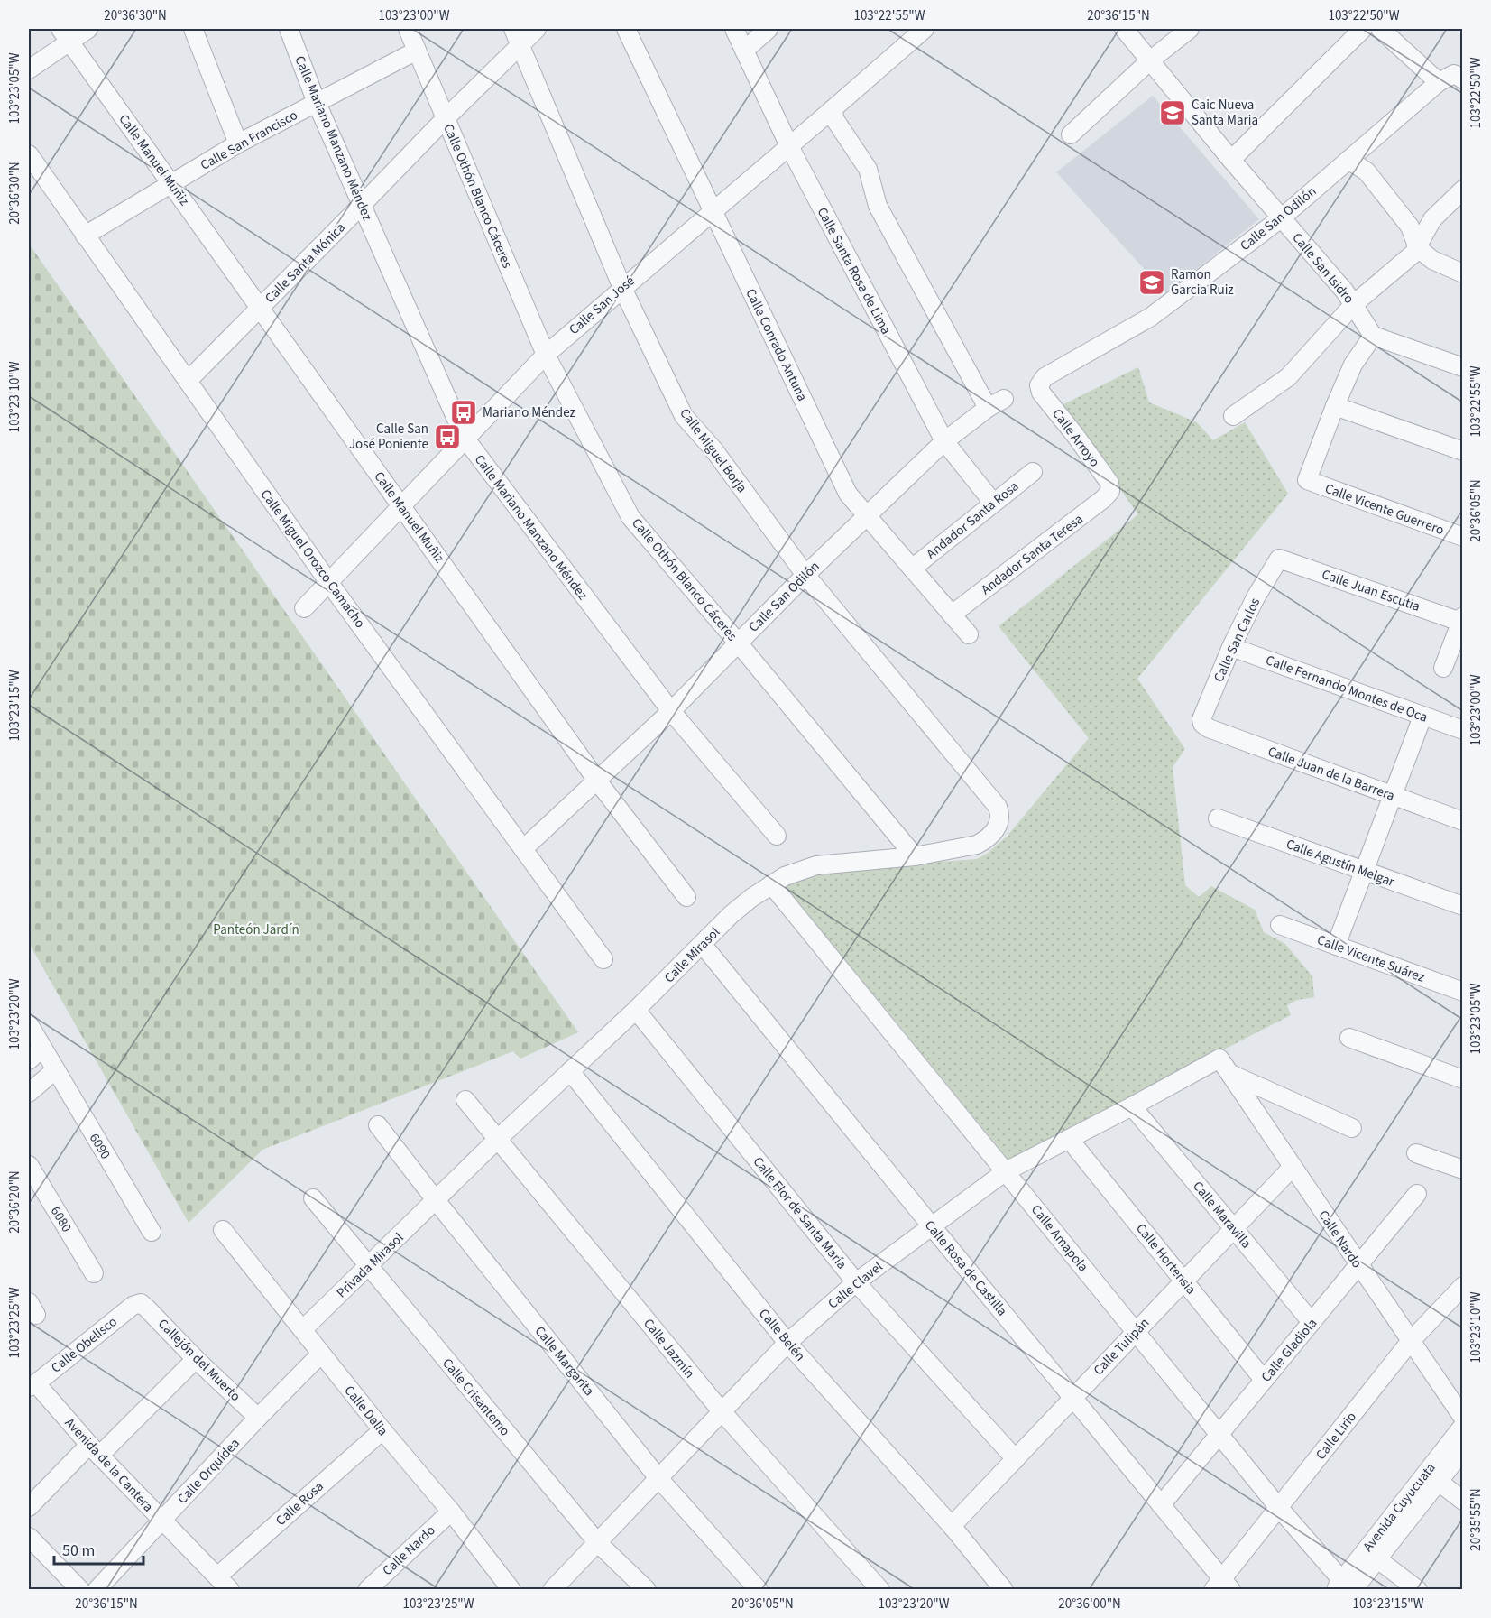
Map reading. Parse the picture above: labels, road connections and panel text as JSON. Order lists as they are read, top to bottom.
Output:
{
  "streets": {
    "street": [
      "Calle Mariano Manzano Méndez",
      "Calle San Francisco",
      "Calle Manuel Muñiz",
      "Calle Othón Blanco Cáceres",
      "Calle San Odilón",
      "Calle Santa Mónica",
      "Calle San Isidro",
      "Calle Santa Rosa de Lima",
      "Calle San José",
      "Calle Conrado Antuna",
      "Calle Arroyo",
      "Calle Miguel Borja",
      "Calle Vicente Guerrero",
      "Andador Santa Rosa",
      "Andador Santa Teresa",
      "Calle Miguel Orozco Camacho",
      "Calle Juan Escutia",
      "Calle San Carlos",
      "Calle Fernando Montes de Oca",
      "Calle Juan de la Barrera",
      "Calle Agustín Melgar",
      "Calle Mirasol",
      "Calle Vicente Suárez",
      "6090",
      "Calle Flor de Santa María",
      "Calle Maravilla",
      "6080",
      "Calle Amapola",
      "Calle Nardo",
      "Calle Hortensia",
      "Privada Mirasol",
      "Calle Rosa de Castilla",
      "Calle Clavel",
      "Calle Belén",
      "Calle Obelisco",
      "Calle Tulipán",
      "Calle Jazmín",
      "Calle Gladiola",
      "Callejón del Muerto",
      "Calle Margarita",
      "Calle Crisantemo",
      "Calle Dalia",
      "Calle Lirio",
      "Avenida de la Cantera",
      "Calle Orquídea",
      "Calle Rosa",
      "Avenida Cuyucuata"
    ]
  },
  "crossings": [
    ["Calle Mariano Manzano Méndez", "Calle San Francisco"],
    ["Calle Mariano Manzano Méndez", "Calle San Odilón"],
    ["Calle Mariano Manzano Méndez", "Calle Santa Mónica"],
    ["Calle Mariano Manzano Méndez", "Calle San José"],
    ["Calle San Francisco", "Calle Manuel Muñiz"],
    ["Calle San Francisco", "Calle Othón Blanco Cáceres"],
    ["Calle San Francisco", "Calle Miguel Orozco Camacho"],
    ["Calle Manuel Muñiz", "Calle San Odilón"],
    ["Calle Manuel Muñiz", "Calle Santa Mónica"],
    ["Calle Manuel Muñiz", "Calle San José"],
    ["Calle Othón Blanco Cáceres", "Calle San Odilón"],
    ["Calle Othón Blanco Cáceres", "Calle Santa Mónica"],
    ["Calle Othón Blanco Cáceres", "Calle San José"],
    ["Calle Othón Blanco Cáceres", "Calle Mirasol"],
    ["Calle San Odilón", "Calle San Isidro"],
    ["Calle San Odilón", "Calle Santa Rosa de Lima"],
    ["Calle San Odilón", "Calle Conrado Antuna"],
    ["Calle San Odilón", "Calle Arroyo"],
    ["Calle San Odilón", "Calle Miguel Borja"],
    ["Calle San Odilón", "Calle Miguel Orozco Camacho"],
    ["Calle Santa Mónica", "Calle Miguel Borja"],
    ["Calle Santa Mónica", "Calle Miguel Orozco Camacho"],
    ["Calle Santa Rosa de Lima", "Calle San José"],
    ["Calle Santa Rosa de Lima", "Andador Santa Rosa"],
    ["Calle San José", "Calle Conrado Antuna"],
    ["Calle San José", "Calle Miguel Borja"],
    ["Calle San José", "Calle Miguel Orozco Camacho"],
    ["Calle Conrado Antuna", "Andador Santa Rosa"],
    ["Calle Conrado Antuna", "Andador Santa Teresa"],
    ["Calle Arroyo", "Andador Santa Teresa"],
    ["Calle Miguel Borja", "Calle Mirasol"],
    ["Calle Juan Escutia", "Calle San Carlos"],
    ["Calle San Carlos", "Calle Fernando Montes de Oca"],
    ["Calle San Carlos", "Calle Juan de la Barrera"],
    ["Calle Mirasol", "Calle Flor de Santa María"],
    ["Calle Mirasol", "Calle Amapola"],
    ["Calle Mirasol", "Privada Mirasol"],
    ["Calle Mirasol", "Calle Rosa de Castilla"],
    ["Calle Mirasol", "Calle Belén"],
    ["Calle Mirasol", "Calle Jazmín"],
    ["Calle Mirasol", "Calle Margarita"],
    ["Calle Flor de Santa María", "Calle Clavel"],
    ["Calle Flor de Santa María", "Calle Tulipán"],
    ["Calle Maravilla", "Calle Clavel"],
    ["Calle Maravilla", "Calle Tulipán"],
    ["Calle Maravilla", "Calle Gladiola"],
    ["Calle Amapola", "Calle Clavel"],
    ["Calle Amapola", "Calle Tulipán"],
    ["Calle Amapola", "Calle Gladiola"],
    ["Calle Amapola", "Calle Lirio"],
    ["Calle Amapola", "Avenida Cuyucuata"],
    ["Calle Nardo", "Calle Clavel"],
    ["Calle Nardo", "Calle Tulipán"],
    ["Calle Nardo", "Calle Gladiola"],
    ["Calle Nardo", "Calle Dalia"],
    ["Calle Nardo", "Calle Lirio"],
    ["Calle Hortensia", "Calle Clavel"],
    ["Calle Hortensia", "Calle Tulipán"],
    ["Calle Hortensia", "Calle Gladiola"],
    ["Privada Mirasol", "Calle Margarita"],
    ["Privada Mirasol", "Calle Crisantemo"],
    ["Privada Mirasol", "Calle Dalia"],
    ["Calle Rosa de Castilla", "Calle Clavel"],
    ["Calle Rosa de Castilla", "Calle Tulipán"],
    ["Calle Rosa de Castilla", "Calle Gladiola"],
    ["Calle Rosa de Castilla", "Calle Lirio"],
    ["Calle Clavel", "Calle Belén"],
    ["Calle Clavel", "Calle Jazmín"],
    ["Calle Clavel", "Calle Margarita"],
    ["Calle Clavel", "Calle Crisantemo"],
    ["Calle Belén", "Calle Tulipán"],
    ["Calle Obelisco", "Callejón del Muerto"],
    ["Calle Obelisco", "Avenida de la Cantera"],
    ["Callejón del Muerto", "Calle Orquídea"],
    ["Calle Dalia", "Calle Orquídea"],
    ["Calle Dalia", "Calle Rosa"],
    ["Avenida de la Cantera", "Calle Orquídea"],
    ["Avenida de la Cantera", "Calle Rosa"]
  ],
  "parks": ["Panteón Jardín"],
  "places": {
    "school or university": ["Caic Nueva Santa Maria", "Ramon Garcia Ruiz"],
    "bus stop": ["Mariano Méndez", "Calle San José Poniente"]
  },
  "scale_bar": "50 m",
  "coordinates": [
    "20°36'30\"N",
    "103°23'00\"W",
    "103°22'55\"W",
    "20°36'15\"N",
    "103°22'50\"W",
    "103°23'05\"W",
    "103°23'10\"W",
    "20°36'05\"N",
    "103°23'15\"W",
    "103°23'20\"W",
    "20°36'20\"N",
    "103°23'25\"W",
    "20°35'55\"N",
    "20°36'00\"N"
  ]
}
